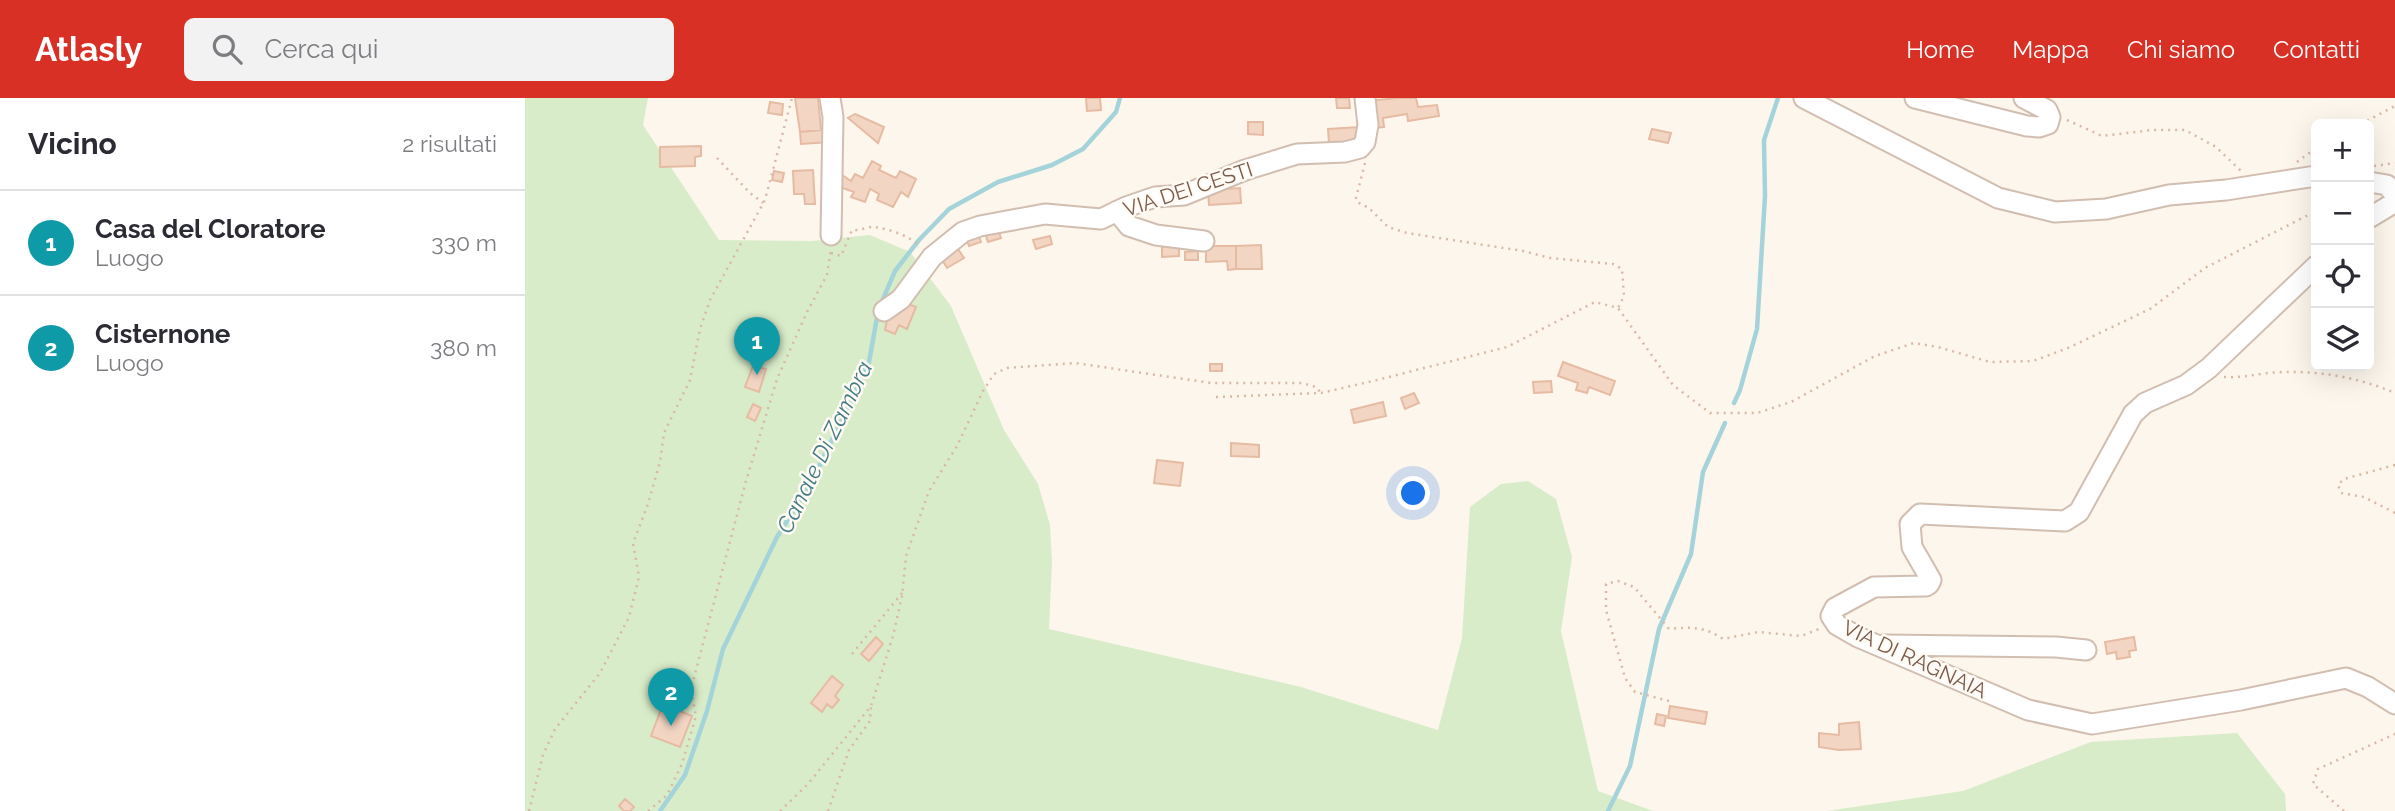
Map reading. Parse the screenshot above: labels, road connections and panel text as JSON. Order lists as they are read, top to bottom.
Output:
{
  "streets": {
    "street": ["VIA DEI CESTI", "VIA DI RAGNAIA"]
  },
  "water": ["Canale Di Zambra"],
  "page": {
    "header": "Atlasly",
    "search": "Cerca qui",
    "nav": [
      "Home",
      "Mappa",
      "Chi siamo",
      "Contatti"
    ],
    "heading": ["Vicino", "2 risultati"],
    "map_buttons": ["+", "−"],
    "list": [
      {
        "mark": "1",
        "name": "Casa del Cloratore",
        "note": "Luogo",
        "value": "330 m"
      },
      {
        "mark": "2",
        "name": "Cisternone",
        "note": "Luogo",
        "value": "380 m"
      }
    ],
    "pins": ["1", "2"]
  }
}
